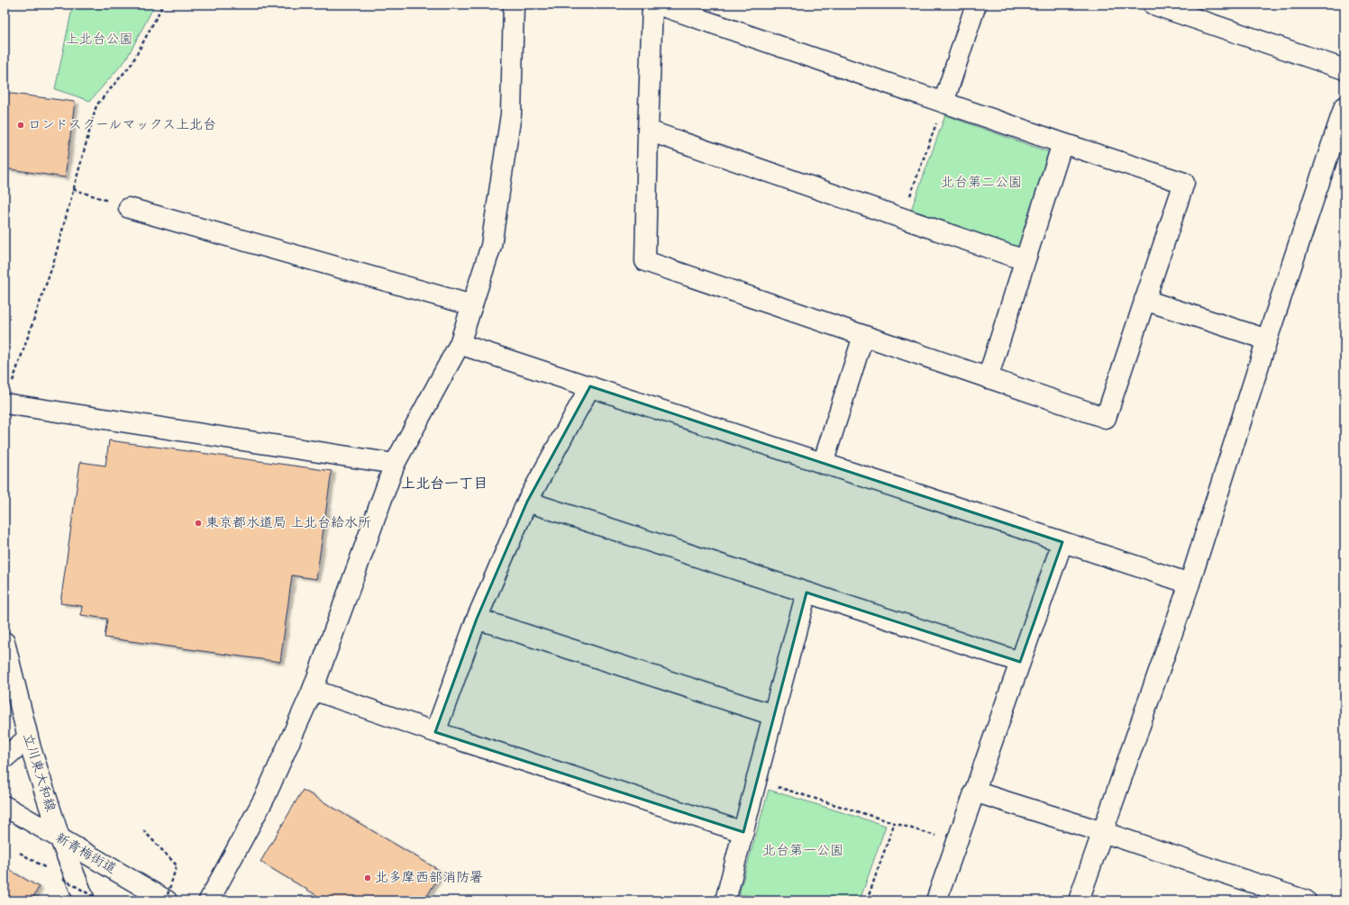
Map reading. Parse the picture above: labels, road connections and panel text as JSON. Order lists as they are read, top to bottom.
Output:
{
  "streets": {
    "street": ["立川東大和線", "新青梅街道"]
  },
  "crossings": [
    ["立川東大和線", "新青梅街道"]
  ],
  "districts": ["上北台一丁目"],
  "parks": ["上北台公園", "北台第二公園", "北台第一公園"],
  "places": ["ロンドスクールマックス上北台", "東京都水道局 上北台給水所", "北多摩西部消防署"]
}
